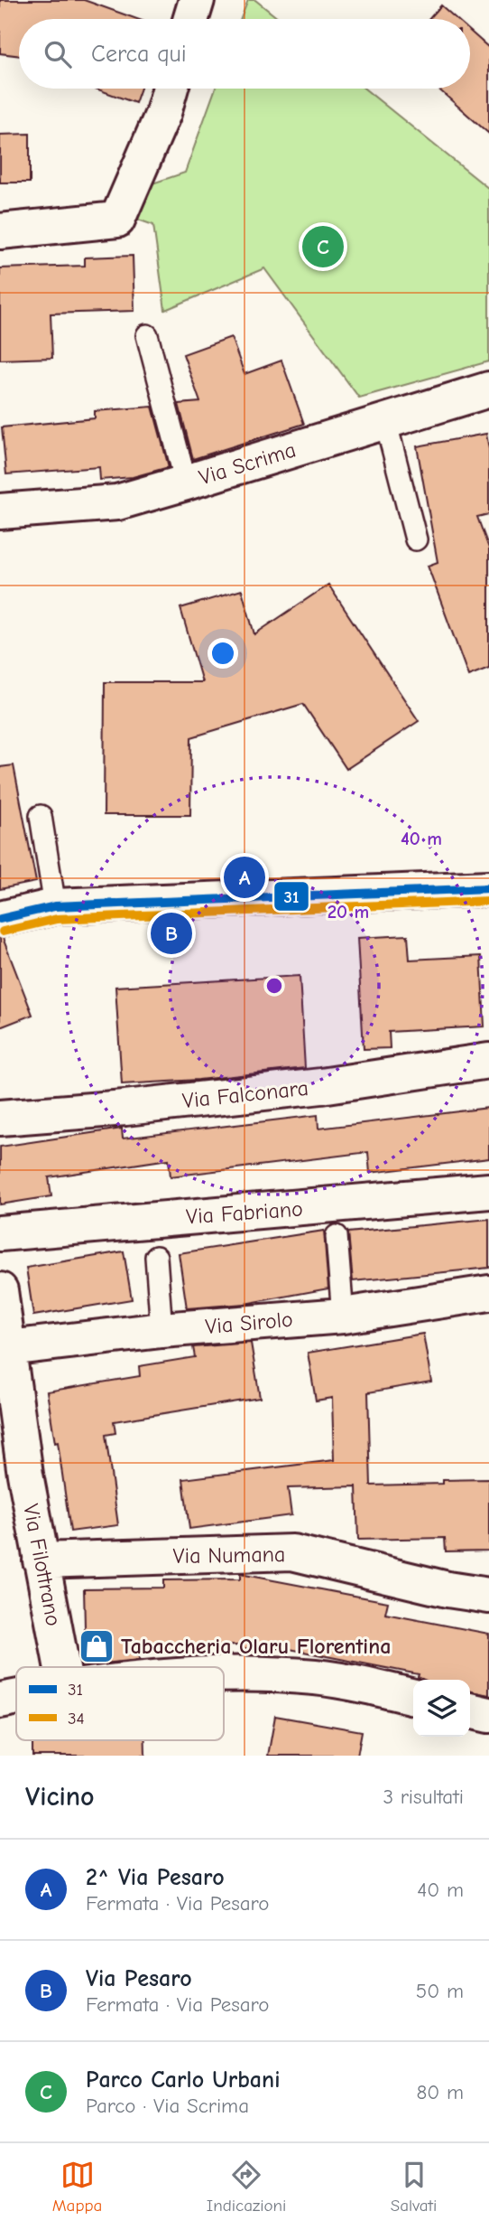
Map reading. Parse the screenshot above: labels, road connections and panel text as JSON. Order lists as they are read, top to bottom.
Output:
{
  "streets": {
    "street": [
      "Via Scrima",
      "Via Falconara",
      "Via Fabriano",
      "Via Sirolo",
      "Via Numana",
      "Via Filottrano"
    ]
  },
  "crossings": [
    ["Via Sirolo", "Via Filottrano"],
    ["Via Numana", "Via Filottrano"]
  ],
  "places": {
    "shop": ["Tabaccheria Olaru Florentina"]
  },
  "lines": ["transit line 31", "transit line 34"],
  "legend": ["31", "34"],
  "page": {
    "search": "Cerca qui",
    "pins": ["C", "A", "B"],
    "heading": ["Vicino", "3 risultati"],
    "list": [
      {
        "mark": "A",
        "name": "2^ Via Pesaro",
        "note": "Fermata · Via Pesaro",
        "value": "40 m"
      },
      {
        "mark": "B",
        "name": "Via Pesaro",
        "note": "Fermata · Via Pesaro",
        "value": "50 m"
      },
      {
        "mark": "C",
        "name": "Parco Carlo Urbani",
        "note": "Parco · Via Scrima",
        "value": "80 m"
      }
    ],
    "nav": ["Mappa", "Indicazioni", "Salvati"]
  },
  "rings": ["40 m", "20 m"]
}
